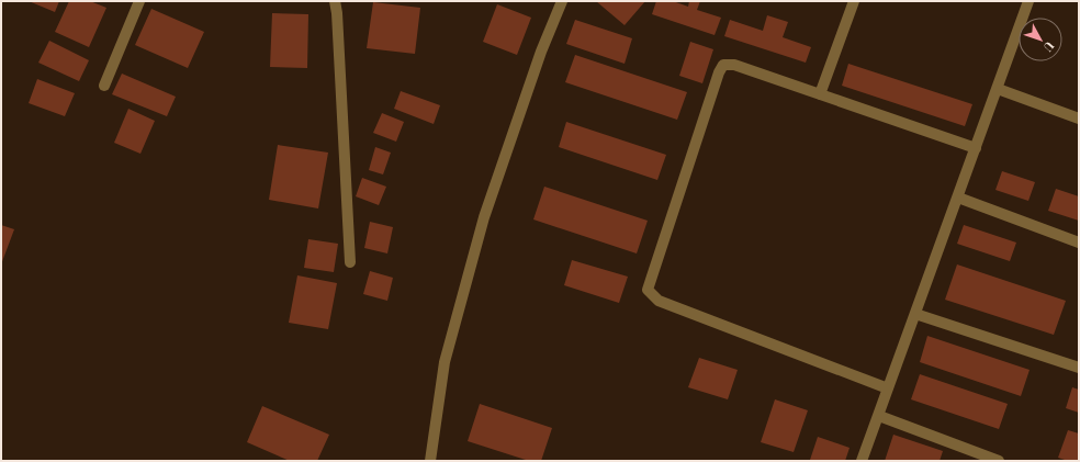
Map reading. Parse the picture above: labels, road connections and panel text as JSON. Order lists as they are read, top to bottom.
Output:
{
  "north": "bottom right"
}
